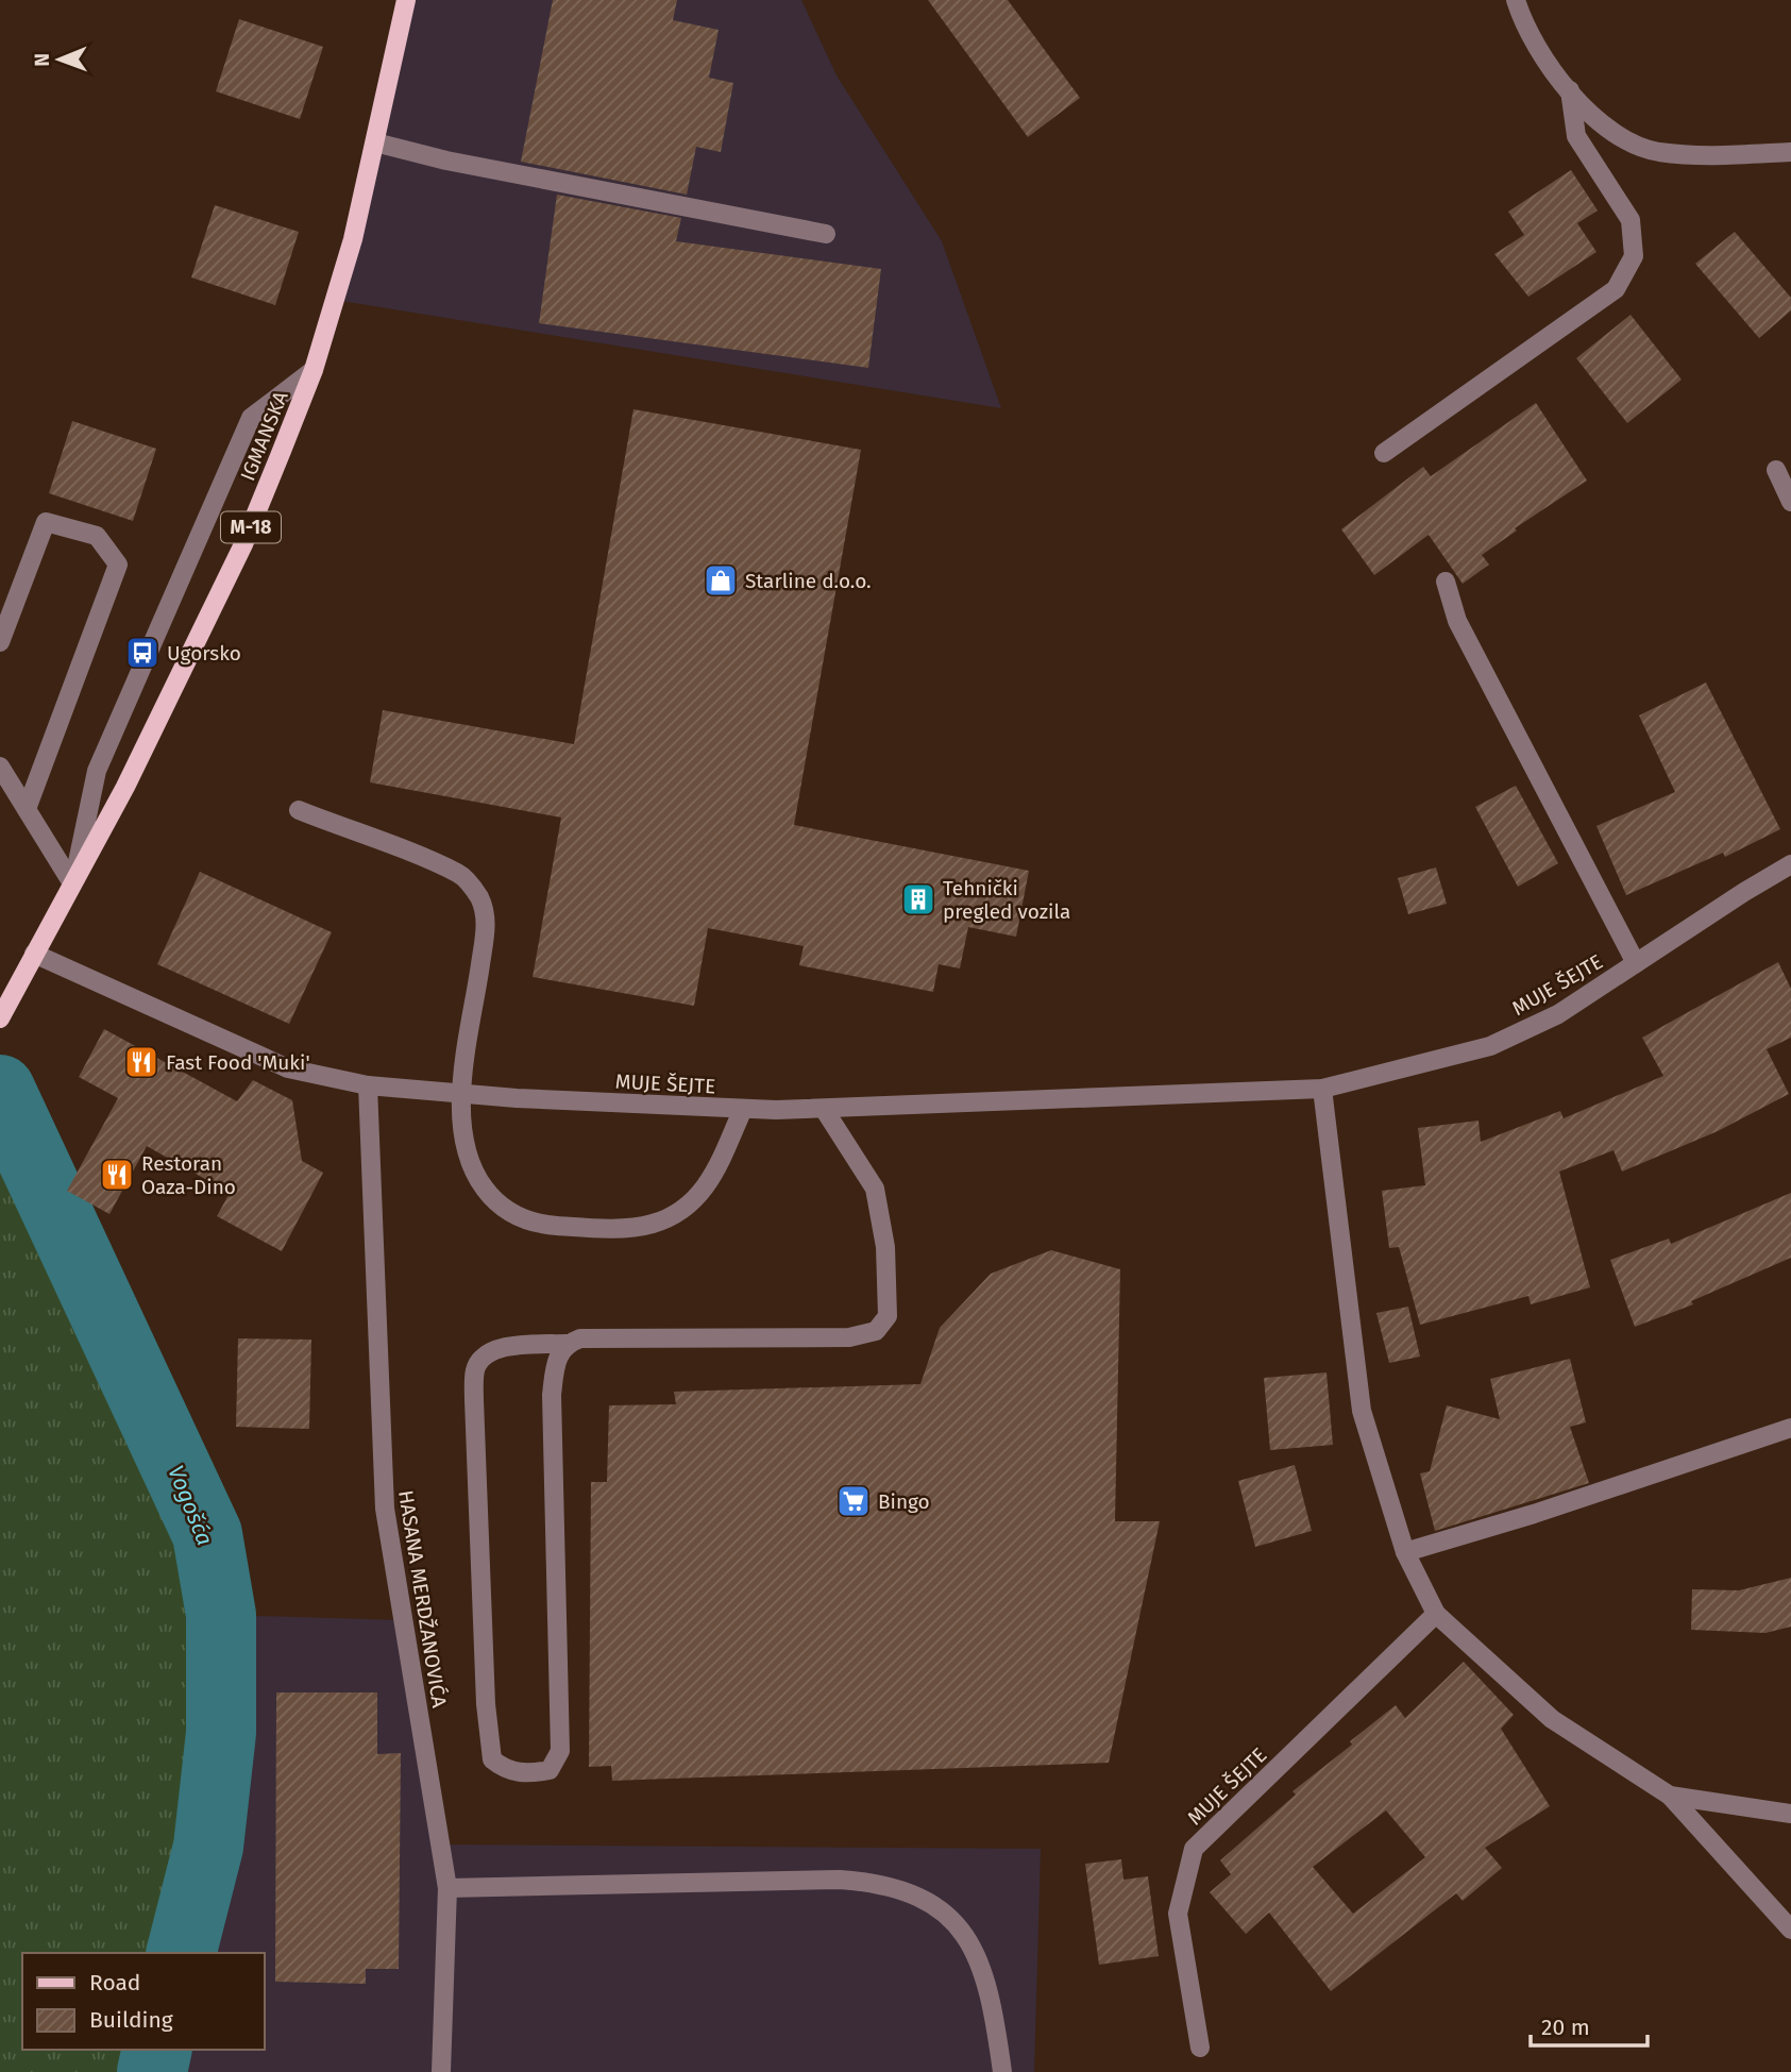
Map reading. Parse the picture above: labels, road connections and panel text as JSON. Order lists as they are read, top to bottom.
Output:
{
  "streets": {
    "main road": ["IGMANSKA", "M-18"],
    "street": ["MUJE ŠEJTE", "HASANA MERDŽANOVIĆA"]
  },
  "crossings": [
    ["IGMANSKA", "MUJE ŠEJTE"],
    ["MUJE ŠEJTE", "HASANA MERDŽANOVIĆA"]
  ],
  "water": ["Vogošća"],
  "places": {
    "shop": ["Starline d.o.o."],
    "bus stop": ["Ugorsko"],
    "building": ["Tehnički pregled vozila"],
    "restaurant": ["Fast Food 'Muki'", "Restoran Oaza-Dino"],
    "supermarket": ["Bingo"]
  },
  "legend": ["Road", "Building"],
  "scale_bar": "20 m",
  "north": "left"
}
